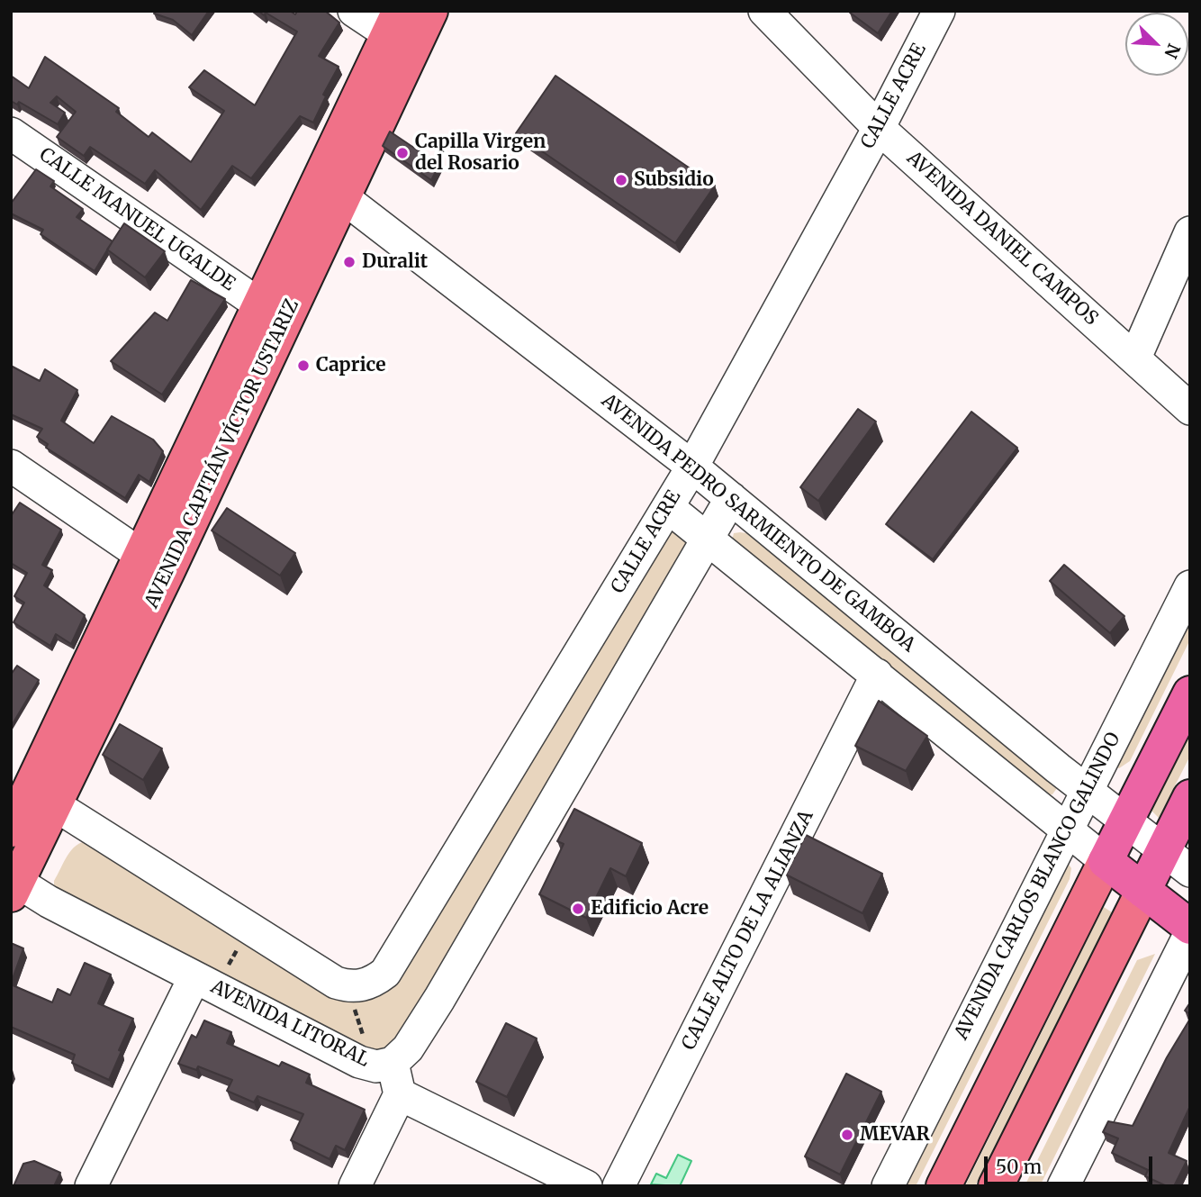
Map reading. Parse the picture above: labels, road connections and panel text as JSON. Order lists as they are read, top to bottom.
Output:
{
  "streets": {
    "main road": ["AVENIDA CAPITÁN VÍCTOR USTARIZ"],
    "street": [
      "CALLE ACRE",
      "CALLE MANUEL UGALDE",
      "AVENIDA DANIEL CAMPOS",
      "AVENIDA PEDRO SARMIENTO DE GAMBOA",
      "AVENIDA CARLOS BLANCO GALINDO",
      "CALLE ALTO DE LA ALIANZA",
      "AVENIDA LITORAL"
    ]
  },
  "crossings": [
    ["CALLE ACRE", "AVENIDA DANIEL CAMPOS"],
    ["CALLE ACRE", "AVENIDA PEDRO SARMIENTO DE GAMBOA"],
    ["CALLE MANUEL UGALDE", "AVENIDA CAPITÁN VÍCTOR USTARIZ"],
    ["AVENIDA CAPITÁN VÍCTOR USTARIZ", "AVENIDA PEDRO SARMIENTO DE GAMBOA"],
    ["AVENIDA CAPITÁN VÍCTOR USTARIZ", "AVENIDA LITORAL"],
    ["AVENIDA PEDRO SARMIENTO DE GAMBOA", "AVENIDA CARLOS BLANCO GALINDO"]
  ],
  "places": [
    "Capilla Virgen del Rosario",
    "Subsidio",
    "Duralit",
    "Caprice",
    "Edificio Acre",
    "MEVAR"
  ],
  "scale_bar": "50 m",
  "north": "bottom right"
}
